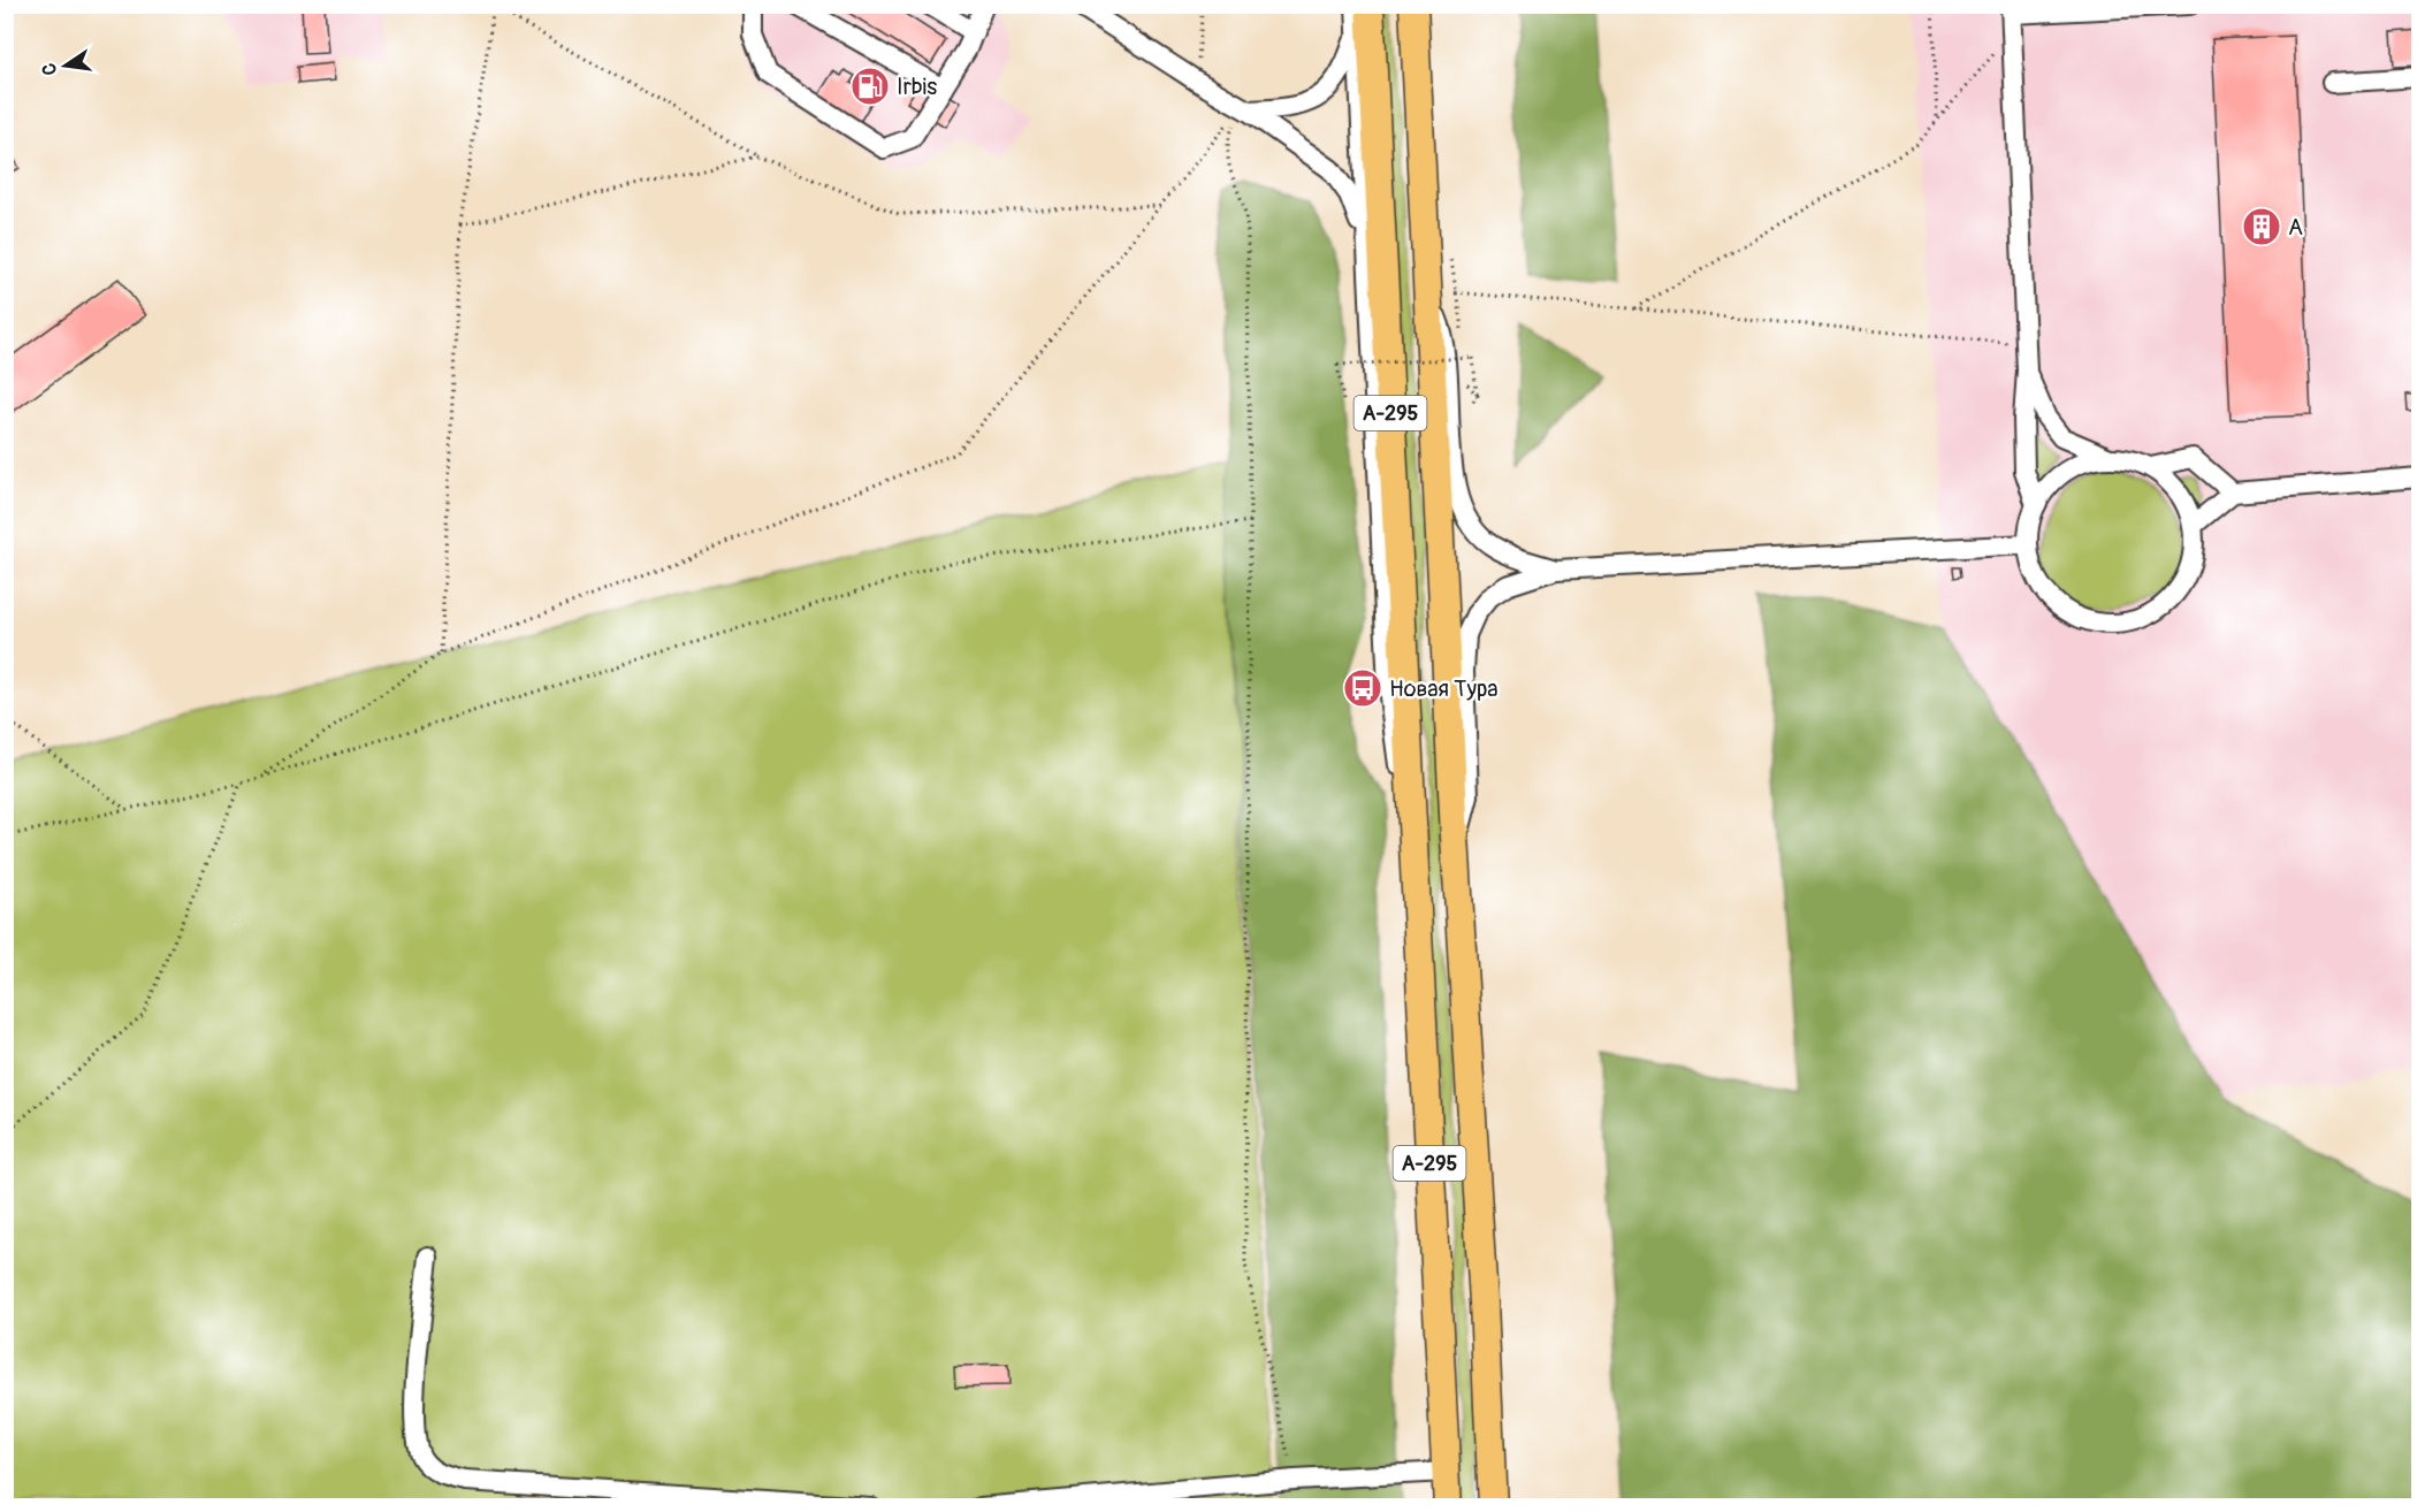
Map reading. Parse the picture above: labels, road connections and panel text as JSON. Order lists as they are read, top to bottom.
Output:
{
  "streets": {
    "highway": ["А-295"]
  },
  "places": {
    "fuel station": ["Irbis"],
    "building": ["А"],
    "bus stop": ["Новая Тура"]
  },
  "north": "left"
}
